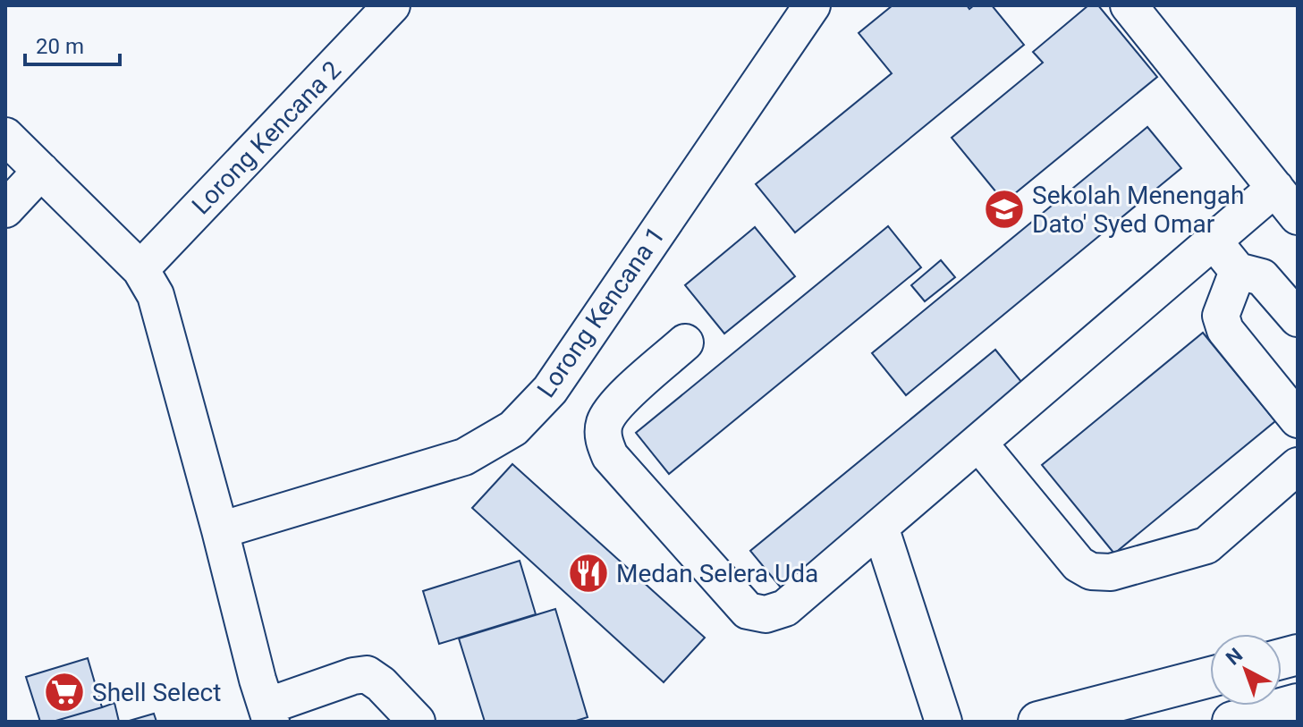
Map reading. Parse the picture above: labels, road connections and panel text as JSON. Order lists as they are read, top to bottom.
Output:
{
  "streets": {
    "street": ["Lorong Kencana 2", "Lorong Kencana 1"]
  },
  "places": {
    "school or university": ["Sekolah Menengah Dato' Syed Omar"],
    "restaurant": ["Medan Selera Uda"],
    "supermarket": ["Shell Select"]
  },
  "scale_bar": "20 m",
  "north": "top left"
}
